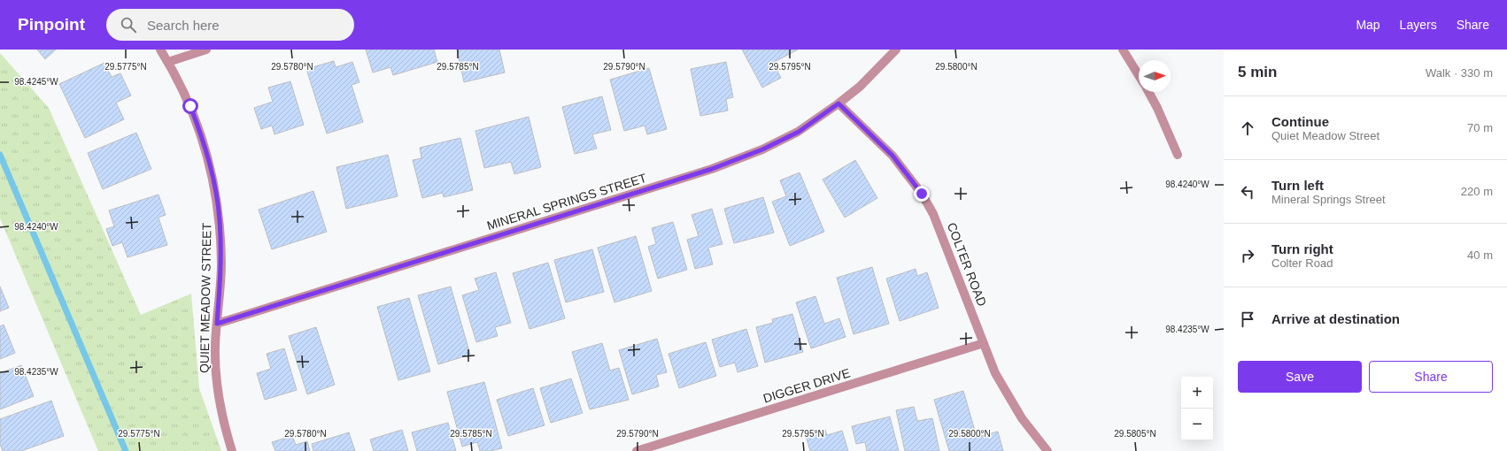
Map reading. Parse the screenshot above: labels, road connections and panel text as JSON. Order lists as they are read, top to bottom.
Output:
{
  "streets": {
    "street": [
      "MINERAL SPRINGS STREET",
      "COLTER ROAD",
      "QUIET MEADOW STREET",
      "DIGGER DRIVE"
    ]
  },
  "crossings": [
    ["MINERAL SPRINGS STREET", "COLTER ROAD"],
    ["MINERAL SPRINGS STREET", "QUIET MEADOW STREET"],
    ["COLTER ROAD", "DIGGER DRIVE"]
  ],
  "north": "right",
  "page": {
    "header": "Pinpoint",
    "search": "Search here",
    "nav": ["Map", "Layers", "Share"],
    "heading": ["5 min", "Walk · 330 m"],
    "list": [
      ["Continue", "Quiet Meadow Street", "70 m"],
      ["Turn left", "Mineral Springs Street", "220 m"],
      ["Turn right", "Colter Road", "40 m"],
      "Arrive at destination"
    ],
    "buttons": ["Save", "Share"],
    "map_buttons": ["+", "−"]
  },
  "coordinates": [
    "29.5775°N",
    "29.5780°N",
    "29.5785°N",
    "29.5790°N",
    "29.5795°N",
    "29.5800°N",
    "98.4245°W",
    "98.4240°W",
    "98.4235°W",
    "29.5805°N"
  ]
}
